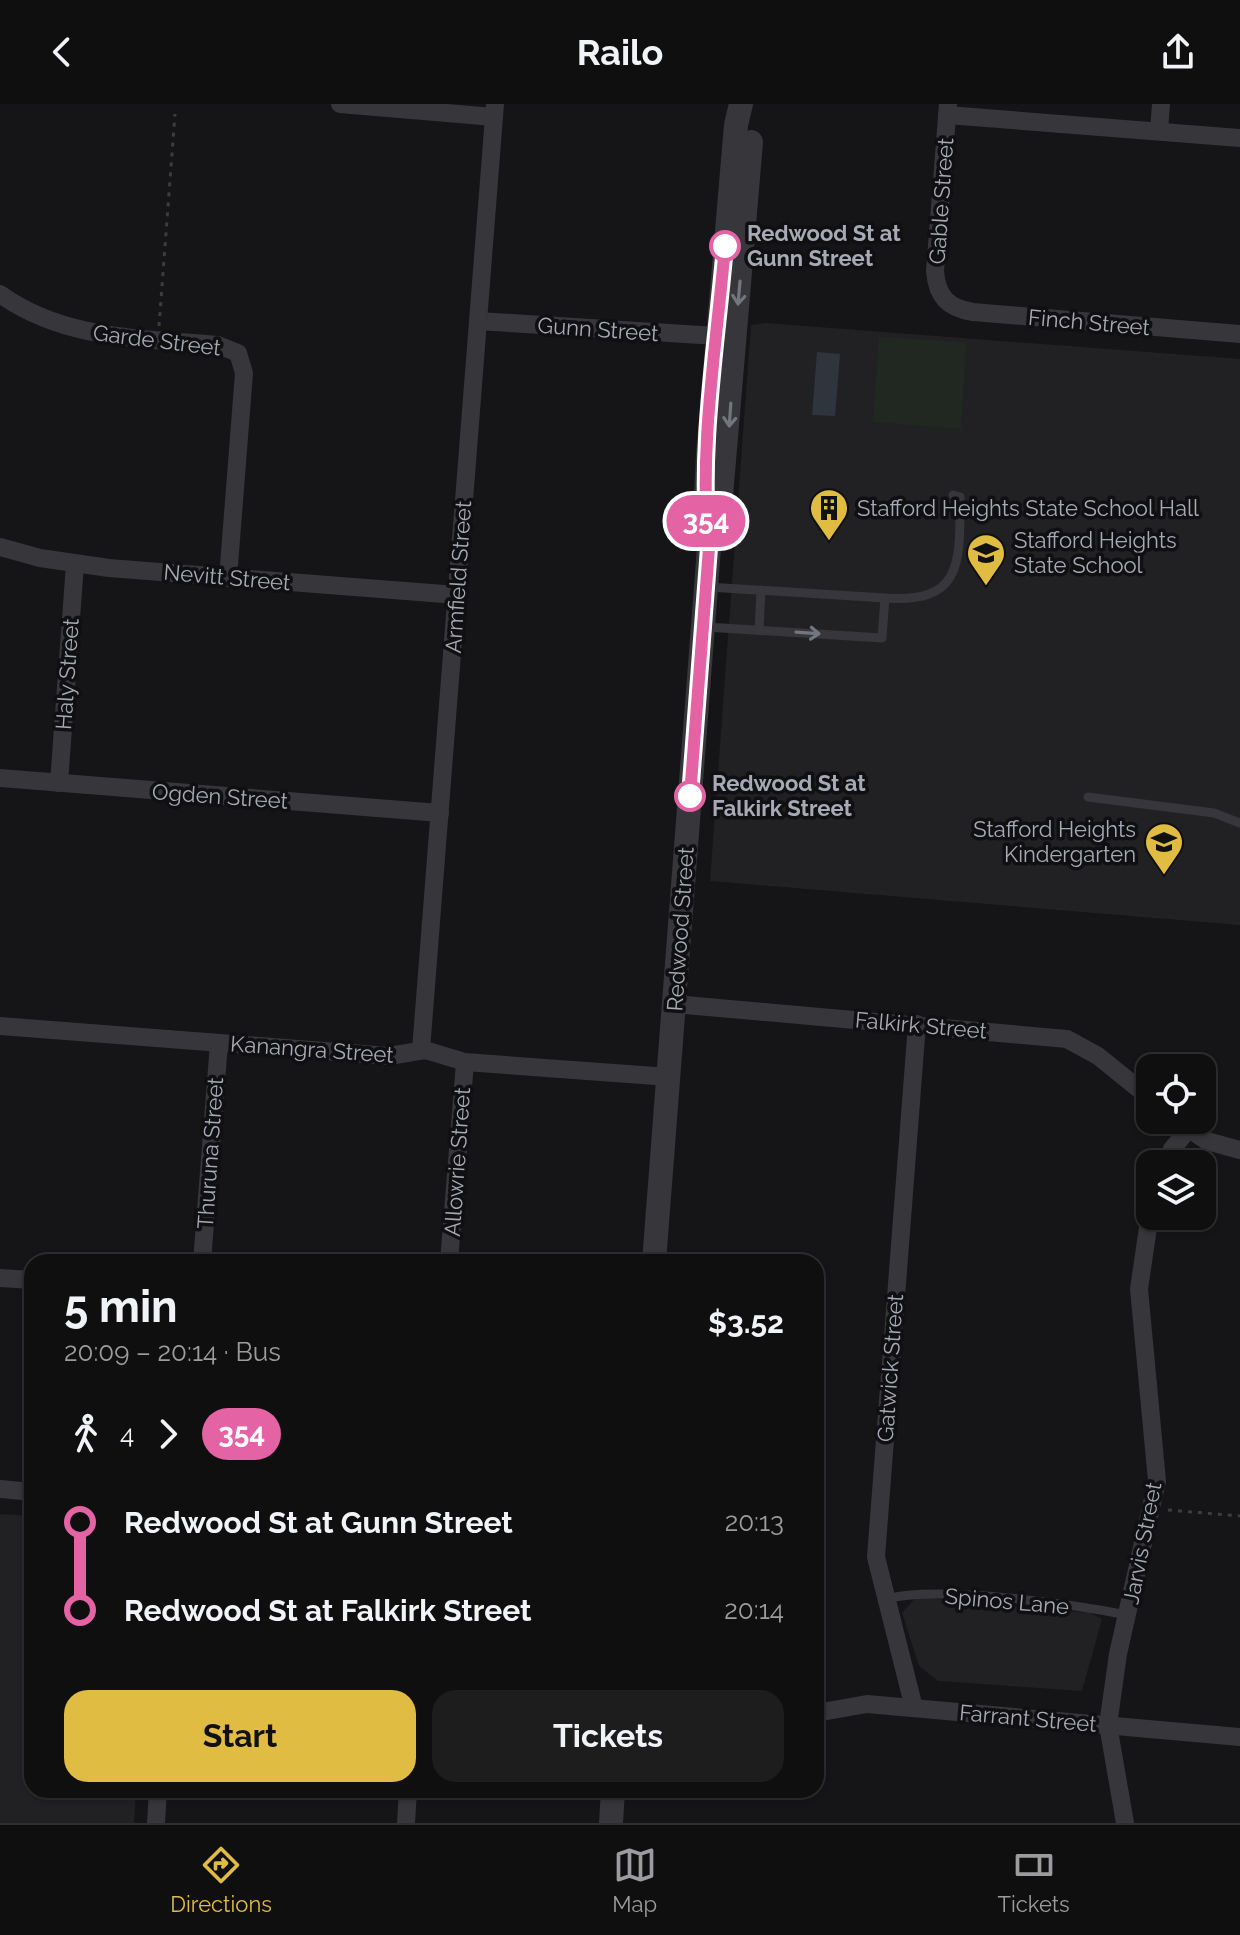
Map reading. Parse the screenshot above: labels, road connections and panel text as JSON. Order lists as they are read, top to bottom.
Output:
{
  "streets": {
    "street": [
      "Gable Street",
      "Finch Street",
      "Gunn Street",
      "Garde Street",
      "Nevitt Street",
      "Armfield Street",
      "Haly Street",
      "Ogden Street",
      "Redwood Street",
      "Falkirk Street",
      "Kanangra Street",
      "Thuruna Street",
      "Allowrie Street",
      "Gatwick Street",
      "Jarvis Street",
      "Farrant Street"
    ],
    "lane": ["Spinos Lane"]
  },
  "crossings": [
    ["Gable Street", "Finch Street"],
    ["Gunn Street", "Armfield Street"],
    ["Gunn Street", "Redwood Street"],
    ["Garde Street", "Nevitt Street"],
    ["Nevitt Street", "Armfield Street"],
    ["Nevitt Street", "Haly Street"],
    ["Armfield Street", "Ogden Street"],
    ["Armfield Street", "Kanangra Street"],
    ["Haly Street", "Ogden Street"],
    ["Redwood Street", "Falkirk Street"],
    ["Redwood Street", "Kanangra Street"],
    ["Falkirk Street", "Gatwick Street"],
    ["Kanangra Street", "Thuruna Street"],
    ["Kanangra Street", "Allowrie Street"],
    ["Gatwick Street", "Spinos Lane"],
    ["Gatwick Street", "Farrant Street"],
    ["Jarvis Street", "Spinos Lane"],
    ["Jarvis Street", "Farrant Street"]
  ],
  "places": {
    "other": ["Redwood St at Gunn Street", "Redwood St at Falkirk Street"],
    "building": ["Stafford Heights State School Hall"],
    "school or university": ["Stafford Heights State School", "Stafford Heights Kindergarten"]
  },
  "lines": ["bus line 354"],
  "page": {
    "header": "Railo",
    "on_map": "354",
    "heading": ["5 min", "20:09 – 20:14 · Bus", "$3.52"],
    "legs": ["4", "354"],
    "list": [
      {
        "name": "Redwood St at Gunn Street",
        "value": "20:13"
      },
      {
        "name": "Redwood St at Falkirk Street",
        "value": "20:14"
      }
    ],
    "buttons": ["Start", "Tickets"],
    "tabs": ["Directions", "Map", "Tickets"]
  }
}
